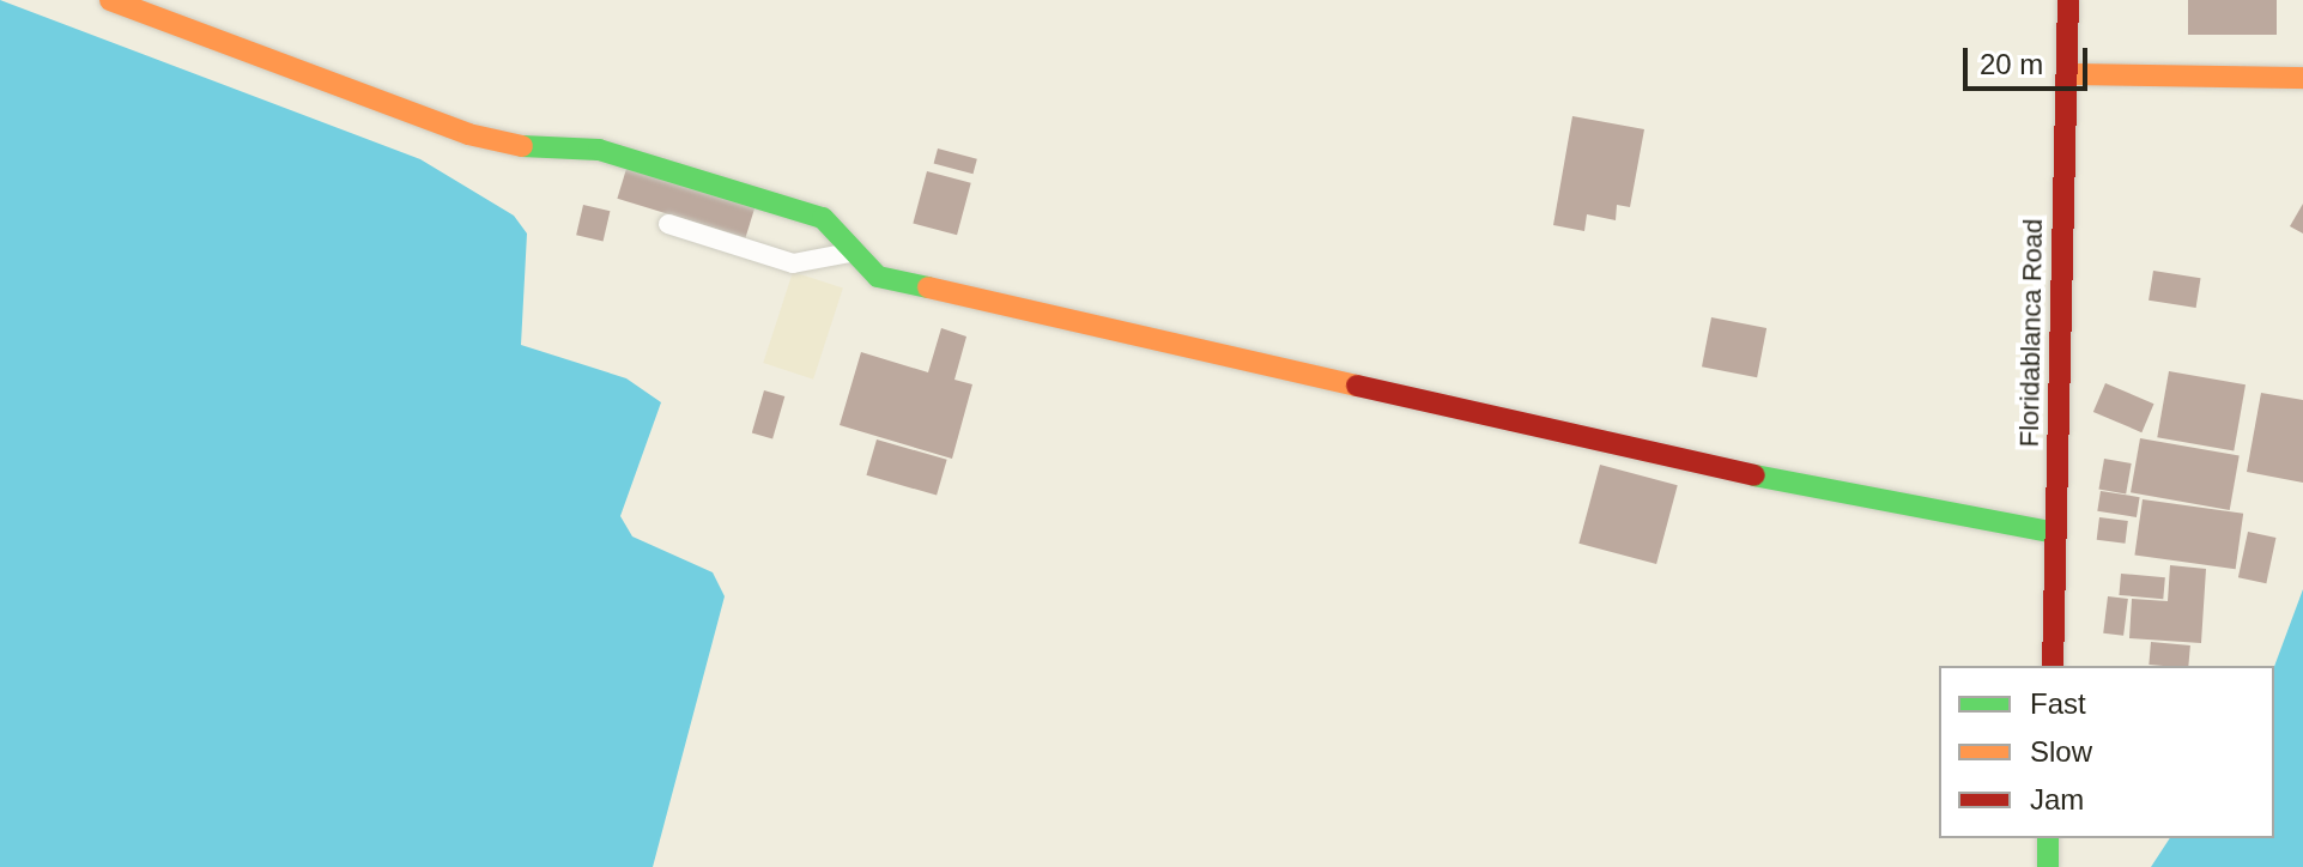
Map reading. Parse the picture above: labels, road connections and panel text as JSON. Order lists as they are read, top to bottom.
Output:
{
  "streets": {
    "street": ["Floridablanca Road"]
  },
  "legend": ["Fast", "Slow", "Jam"],
  "scale_bar": "20 m"
}
